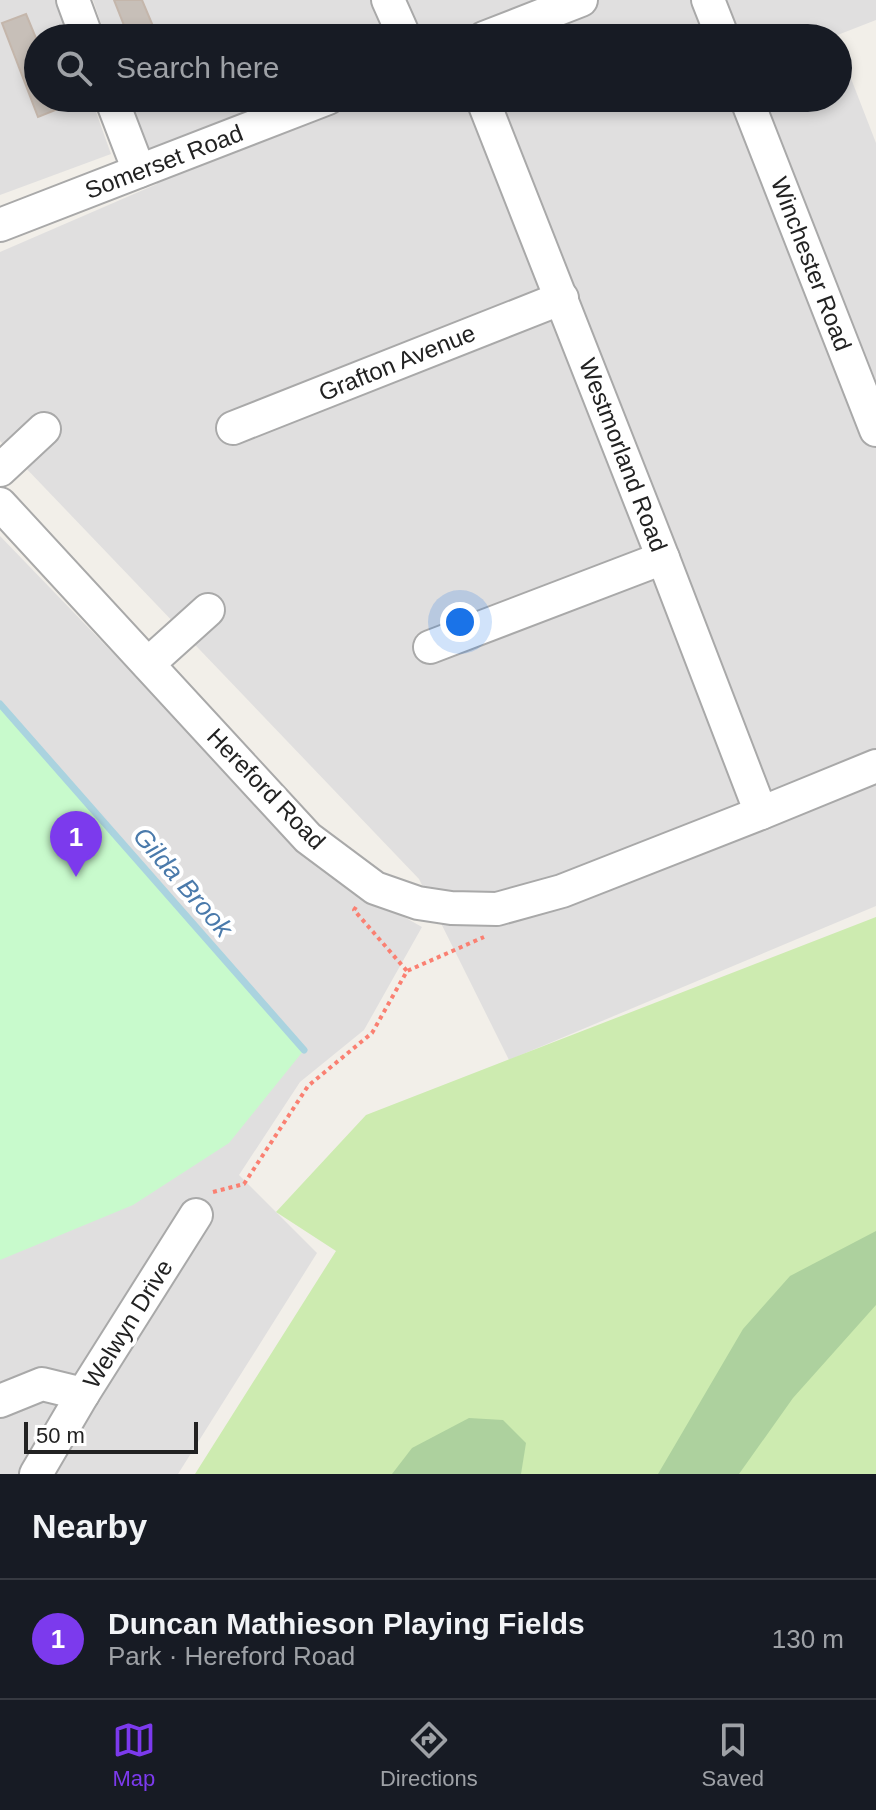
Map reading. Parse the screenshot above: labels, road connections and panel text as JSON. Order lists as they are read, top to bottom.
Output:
{
  "streets": {
    "street": [
      "Somerset Road",
      "Winchester Road",
      "Grafton Avenue",
      "Westmorland Road",
      "Hereford Road",
      "Welwyn Drive"
    ]
  },
  "crossings": [
    ["Grafton Avenue", "Westmorland Road"],
    ["Westmorland Road", "Hereford Road"]
  ],
  "water": ["Gilda Brook"],
  "scale_bar": "50 m",
  "page": {
    "search": "Search here",
    "pins": "1",
    "scale": "50 m",
    "heading": "Nearby",
    "list": [
      {
        "mark": "1",
        "name": "Duncan Mathieson Playing Fields",
        "note": "Park · Hereford Road",
        "value": "130 m"
      }
    ],
    "nav": ["Map", "Directions", "Saved"]
  }
}
